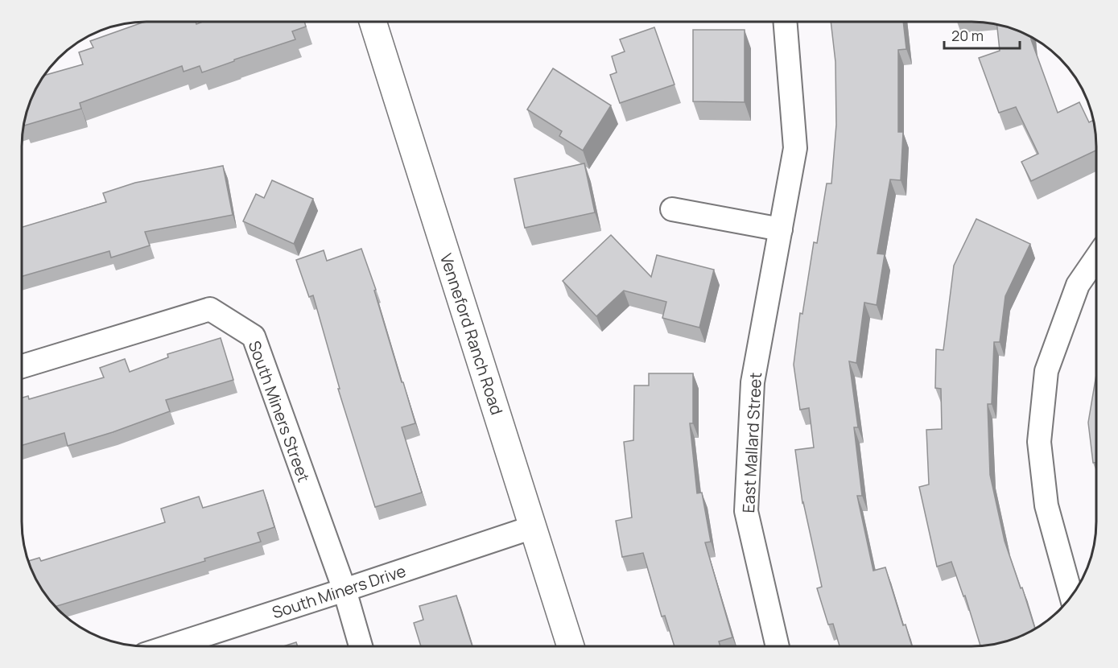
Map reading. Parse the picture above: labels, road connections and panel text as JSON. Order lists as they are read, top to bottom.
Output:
{
  "streets": {
    "street": [
      "Venneford Ranch Road",
      "South Miners Street",
      "East Mallard Street",
      "South Miners Drive"
    ]
  },
  "crossings": [
    ["Venneford Ranch Road", "South Miners Drive"],
    ["South Miners Street", "South Miners Drive"]
  ],
  "scale_bar": "20 m"
}
